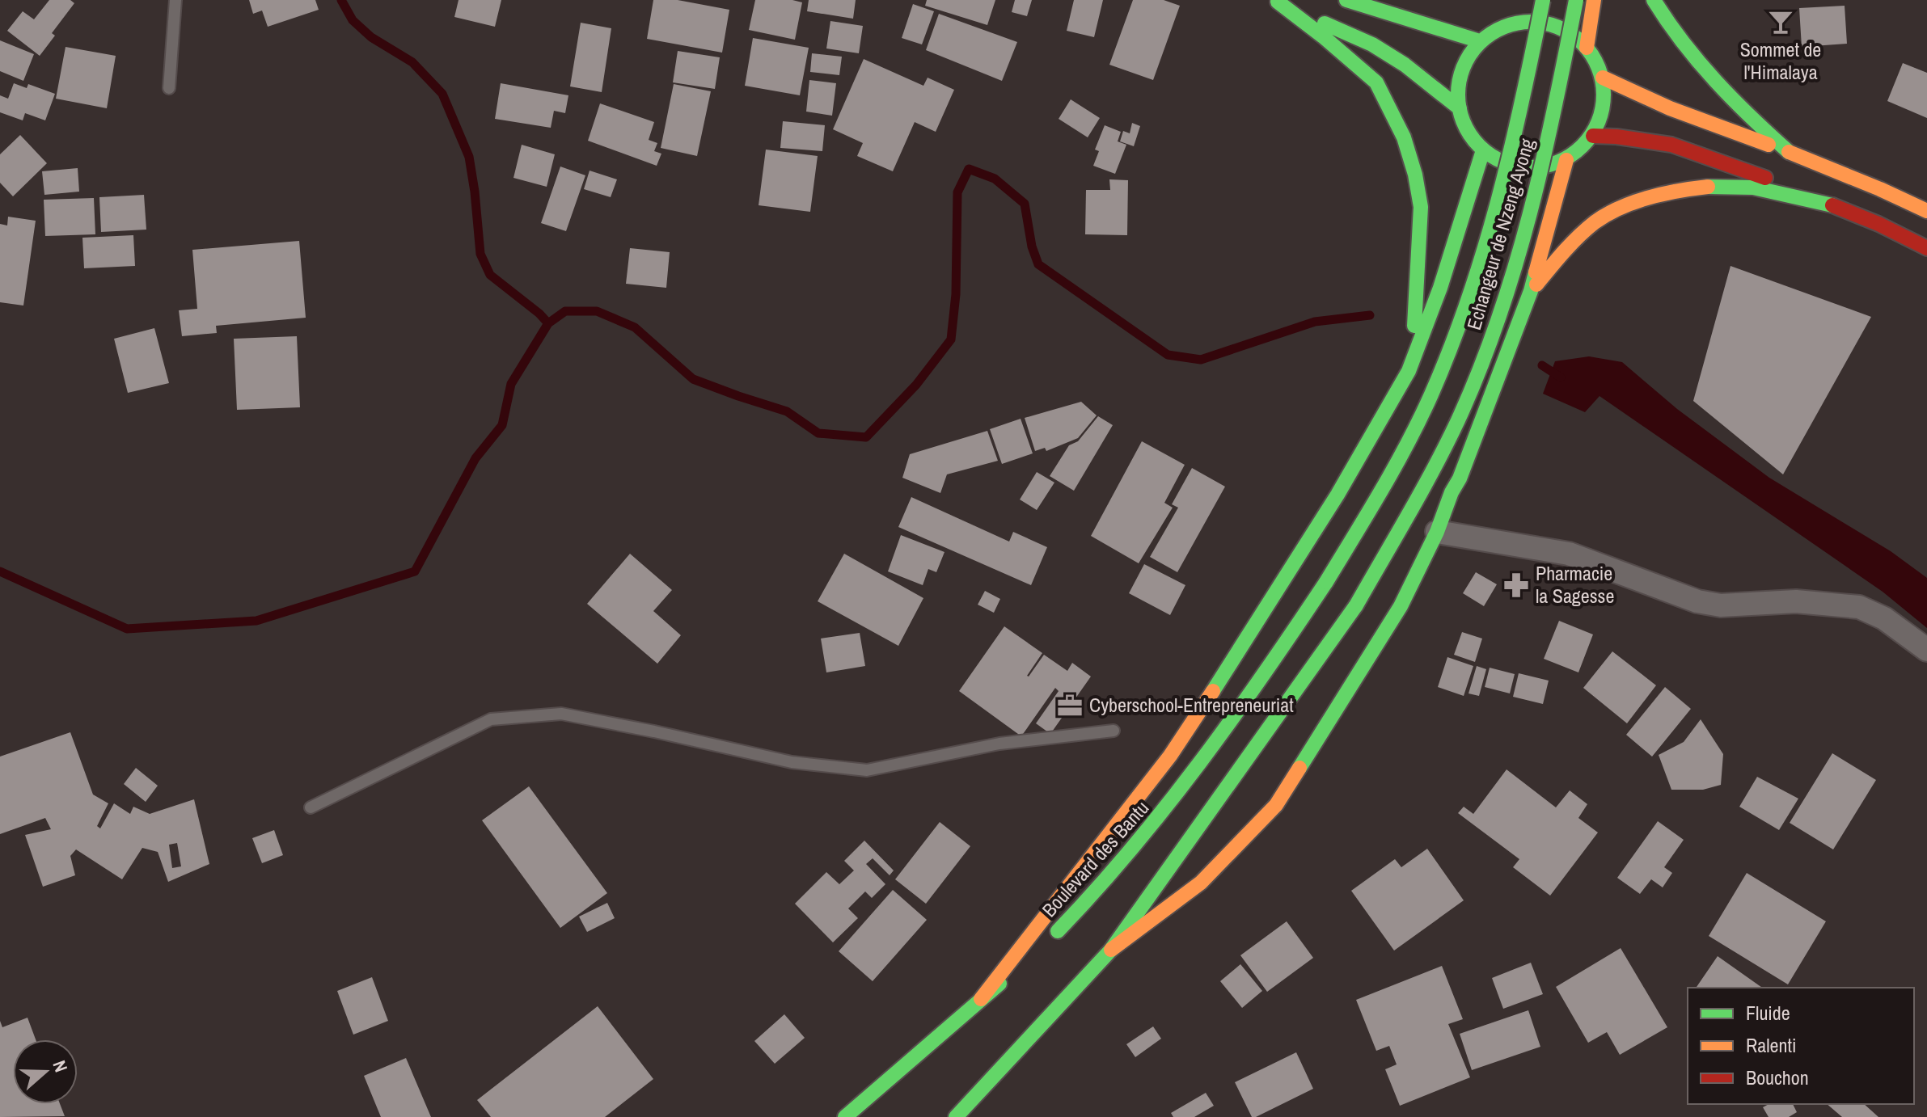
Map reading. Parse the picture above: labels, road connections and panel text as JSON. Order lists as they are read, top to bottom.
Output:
{
  "streets": {
    "main road": ["Echangeur de Nzeng Ayong", "Boulevard des Bantu"]
  },
  "crossings": [
    ["Echangeur de Nzeng Ayong", "Boulevard des Bantu"]
  ],
  "places": {
    "bar": ["Sommet de l'Himalaya"],
    "pharmacy": ["Pharmacie la Sagesse"],
    "office": ["Cyberschool-Entrepreneuriat"]
  },
  "legend": ["Fluide", "Ralenti", "Bouchon"],
  "north": "right"
}
